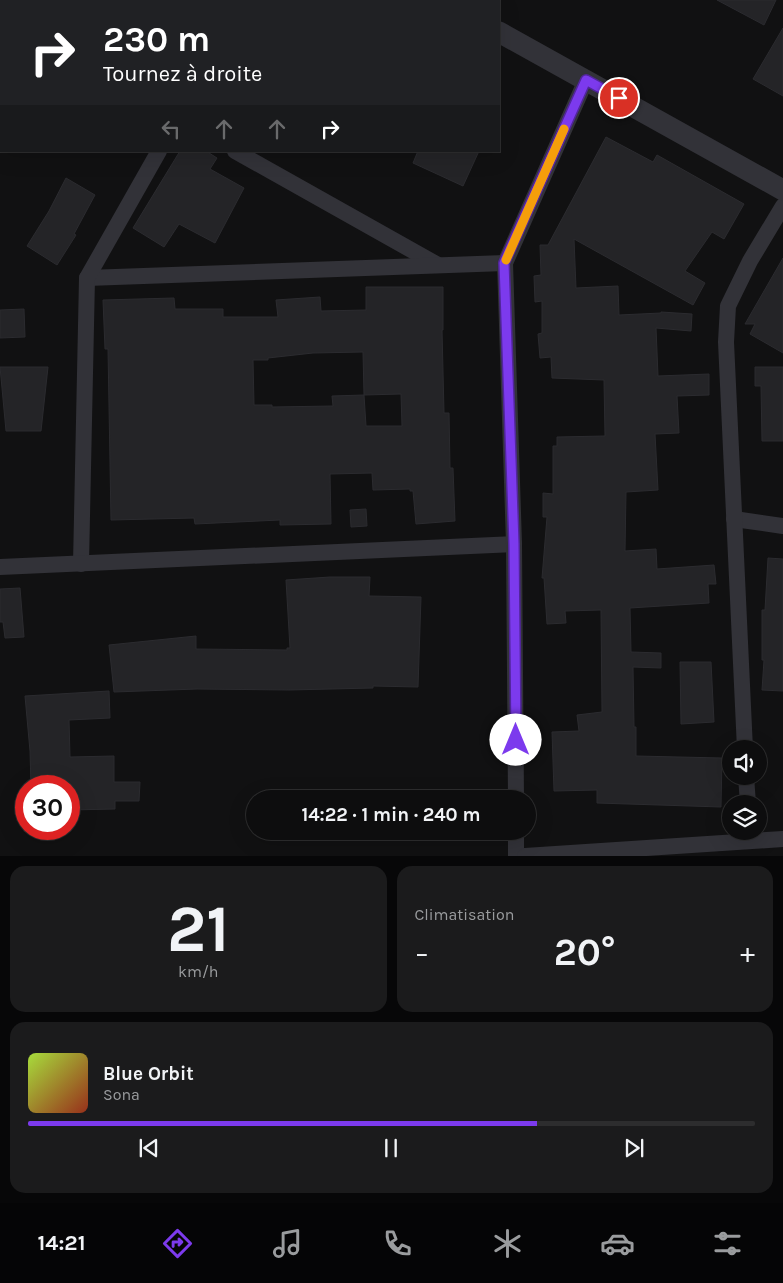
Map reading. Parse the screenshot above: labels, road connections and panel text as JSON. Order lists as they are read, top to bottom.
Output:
{
  "page": {
    "turn": ["230 m", "Tournez à droite"],
    "limit": "30",
    "trip": "14:22 · 1 min · 240 m",
    "tile": [
      ["21", "km/h"],
      "Climatisation"
    ],
    "heat": ["−", "20°", "+"],
    "song": ["Blue Orbit", "Sona"],
    "tabs": "14:21"
  }
}
